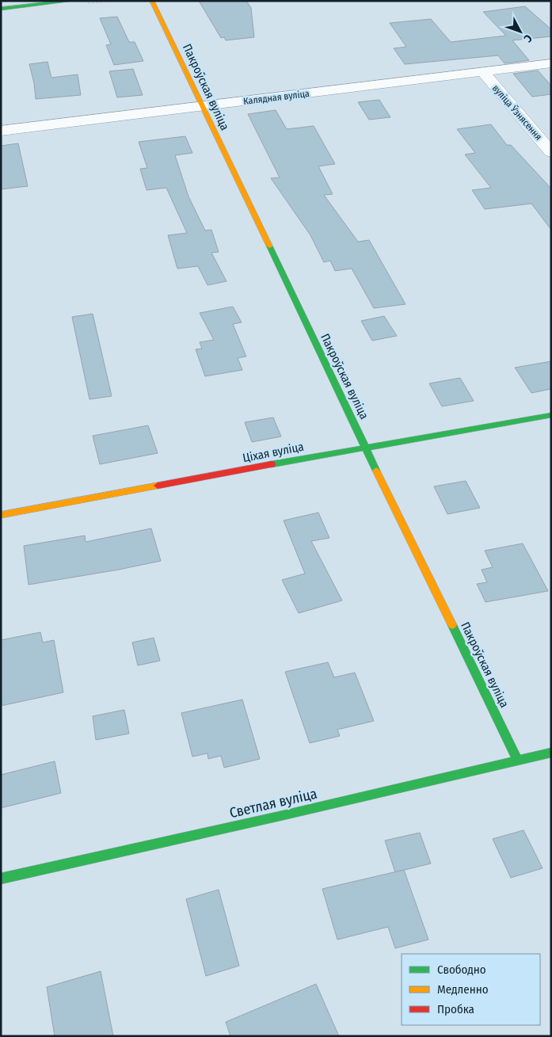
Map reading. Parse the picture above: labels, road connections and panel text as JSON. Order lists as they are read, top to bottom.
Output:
{
  "streets": {
    "street": [
      "Пакроўская вуліца",
      "Калядная вуліца",
      "вуліца Ўзнясення",
      "Ціхая вуліца",
      "Светлая вуліца"
    ]
  },
  "crossings": [
    ["Пакроўская вуліца", "Калядная вуліца"],
    ["Пакроўская вуліца", "Ціхая вуліца"],
    ["Пакроўская вуліца", "Светлая вуліца"],
    ["Калядная вуліца", "вуліца Ўзнясення"]
  ],
  "legend": ["Свободно", "Медленно", "Пробка"],
  "north": "bottom right"
}
